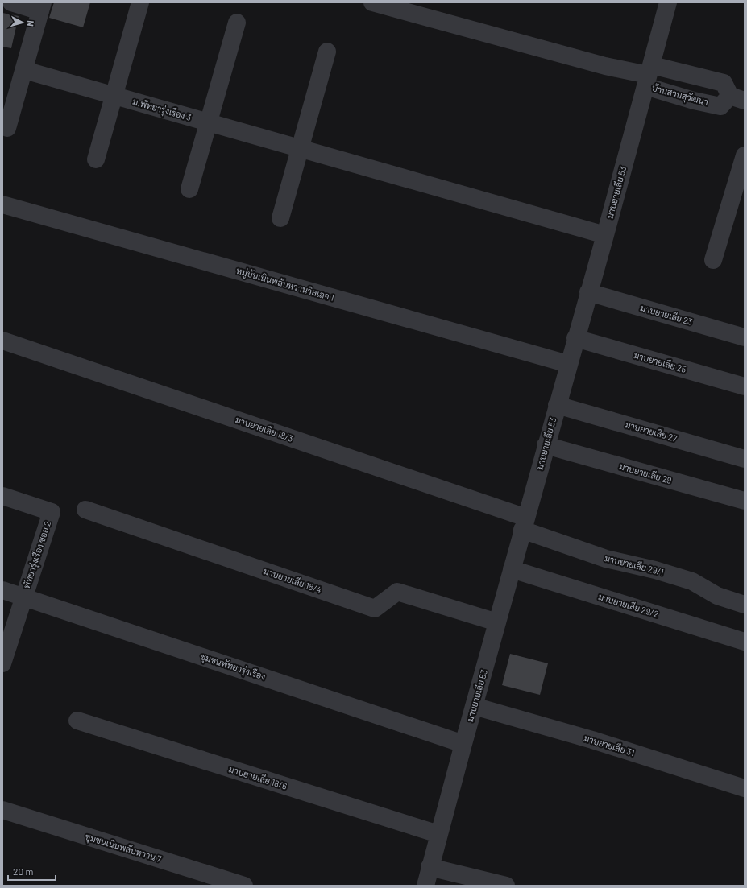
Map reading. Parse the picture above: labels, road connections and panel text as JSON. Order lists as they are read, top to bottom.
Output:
{
  "streets": {
    "street": [
      "บ้านสวนสุวัฒนา",
      "ม.พัทยารุ่งเรือง 3",
      "มาบยายเลีย 53",
      "หมู่บ้นเนินพลับหวานวิลเลจ 1",
      "มาบยายเลีย 23",
      "มาบยายเลีย 25",
      "มาบยายเลีย 18/3",
      "มาบยายเลีย 27",
      "มาบยายเลีย 29",
      "พัทยารุ่งเรือง ซอย 2",
      "มาบยายเลีย 29/1",
      "มาบยายเลีย 18/4",
      "มาบยายเลีย 29/2",
      "ชุมชนพัทยารุ่งเรือง",
      "มาบยายเลีย 31",
      "มาบยายเลีย 18/6",
      "ชุมชนเนินพลับหวาน 7"
    ]
  },
  "crossings": [
    ["บ้านสวนสุวัฒนา", "มาบยายเลีย 53"],
    ["ม.พัทยารุ่งเรือง 3", "มาบยายเลีย 53"],
    ["มาบยายเลีย 53", "หมู่บ้นเนินพลับหวานวิลเลจ 1"],
    ["มาบยายเลีย 53", "มาบยายเลีย 23"],
    ["มาบยายเลีย 53", "มาบยายเลีย 25"],
    ["มาบยายเลีย 53", "มาบยายเลีย 18/3"],
    ["มาบยายเลีย 53", "มาบยายเลีย 27"],
    ["มาบยายเลีย 53", "มาบยายเลีย 29"],
    ["มาบยายเลีย 53", "มาบยายเลีย 29/1"],
    ["มาบยายเลีย 53", "มาบยายเลีย 18/4"],
    ["มาบยายเลีย 53", "มาบยายเลีย 29/2"],
    ["มาบยายเลีย 53", "ชุมชนพัทยารุ่งเรือง"],
    ["มาบยายเลีย 53", "มาบยายเลีย 31"],
    ["มาบยายเลีย 53", "มาบยายเลีย 18/6"],
    ["มาบยายเลีย 18/3", "มาบยายเลีย 29/1"],
    ["พัทยารุ่งเรือง ซอย 2", "ชุมชนพัทยารุ่งเรือง"]
  ],
  "scale_bar": "20 m",
  "north": "right"
}
